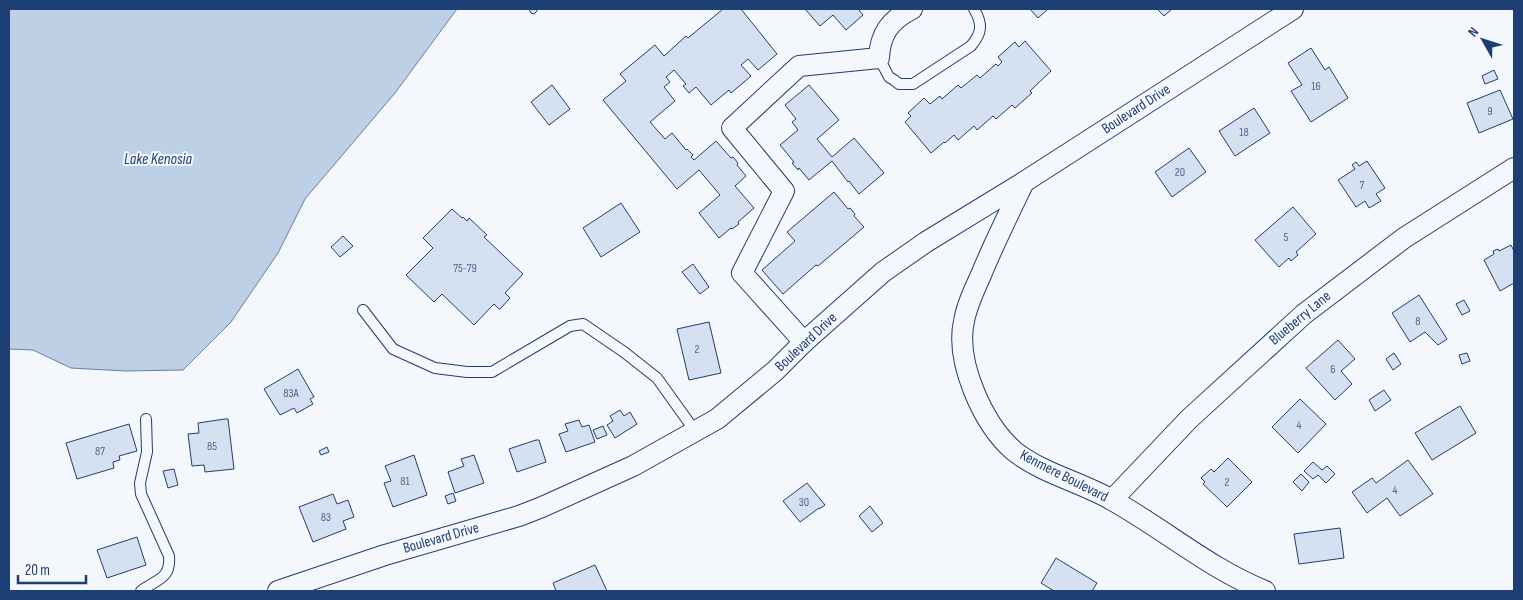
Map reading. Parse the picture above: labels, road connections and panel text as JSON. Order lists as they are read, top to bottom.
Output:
{
  "streets": {
    "street": ["Boulevard Drive", "Blueberry Lane", "Kenmere Boulevard"]
  },
  "crossings": [
    ["Boulevard Drive", "Kenmere Boulevard"],
    ["Blueberry Lane", "Kenmere Boulevard"]
  ],
  "water": ["Lake Kenosia"],
  "house_numbers": [
    "16",
    "9",
    "18",
    "20",
    "7",
    "5",
    "75-79",
    "8",
    "2",
    "6",
    "83A",
    "4",
    "85",
    "87",
    "81",
    "2",
    "4",
    "30",
    "83"
  ],
  "scale_bar": "20 m",
  "north": "top left"
}
